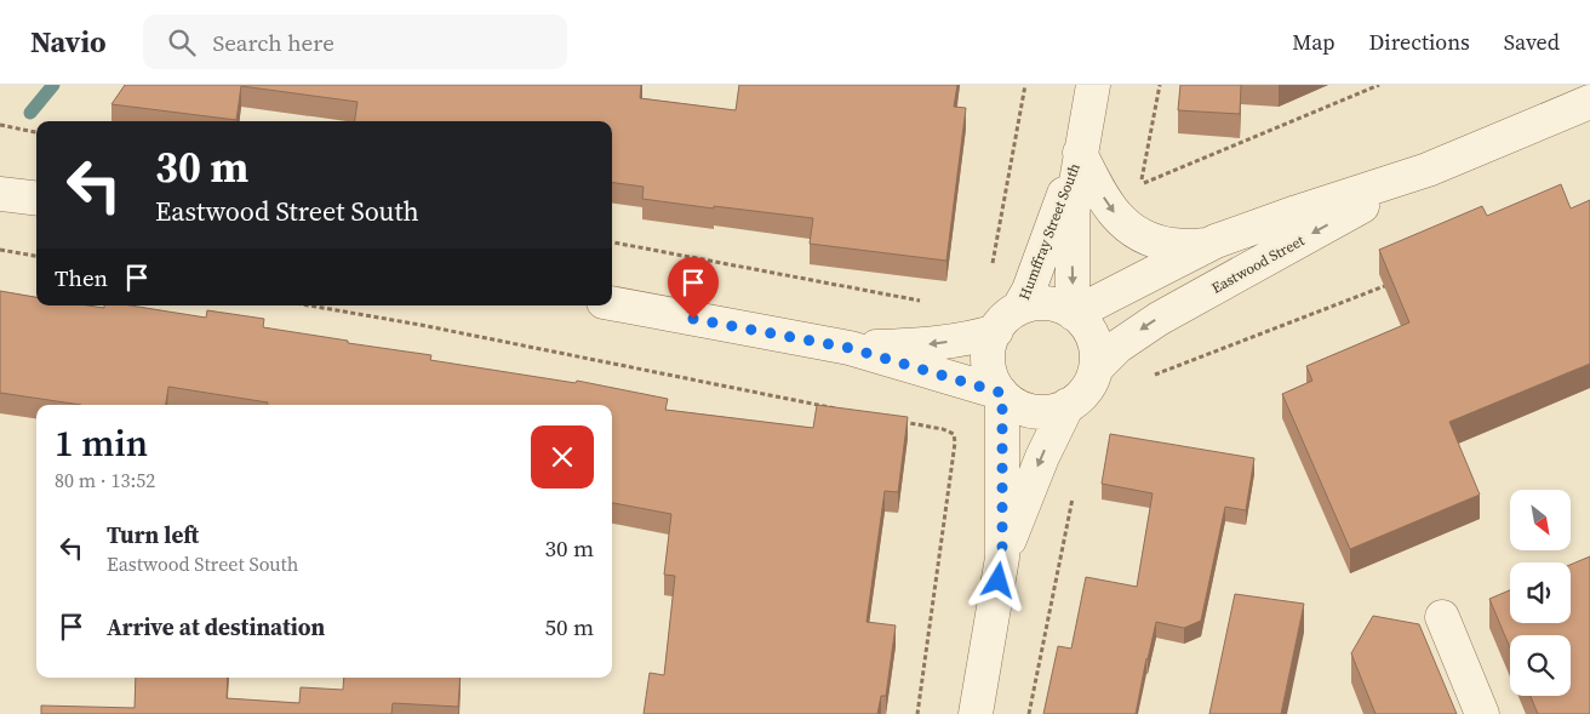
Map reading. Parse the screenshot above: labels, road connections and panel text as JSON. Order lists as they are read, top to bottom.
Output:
{
  "streets": {
    "street": ["Humffray Street South", "Eastwood Street"]
  },
  "crossings": [
    ["Humffray Street South", "Eastwood Street"]
  ],
  "north": "bottom right",
  "page": {
    "header": "Navio",
    "search": "Search here",
    "nav": ["Map", "Directions", "Saved"],
    "turn": ["30 m", "Eastwood Street South"],
    "then": "Then",
    "heading": ["1 min", "80 m · 13:52"],
    "list": [
      {
        "name": "Turn left",
        "note": "Eastwood Street South",
        "value": "30 m"
      },
      {
        "name": "Arrive at destination",
        "value": "50 m"
      }
    ]
  }
}
